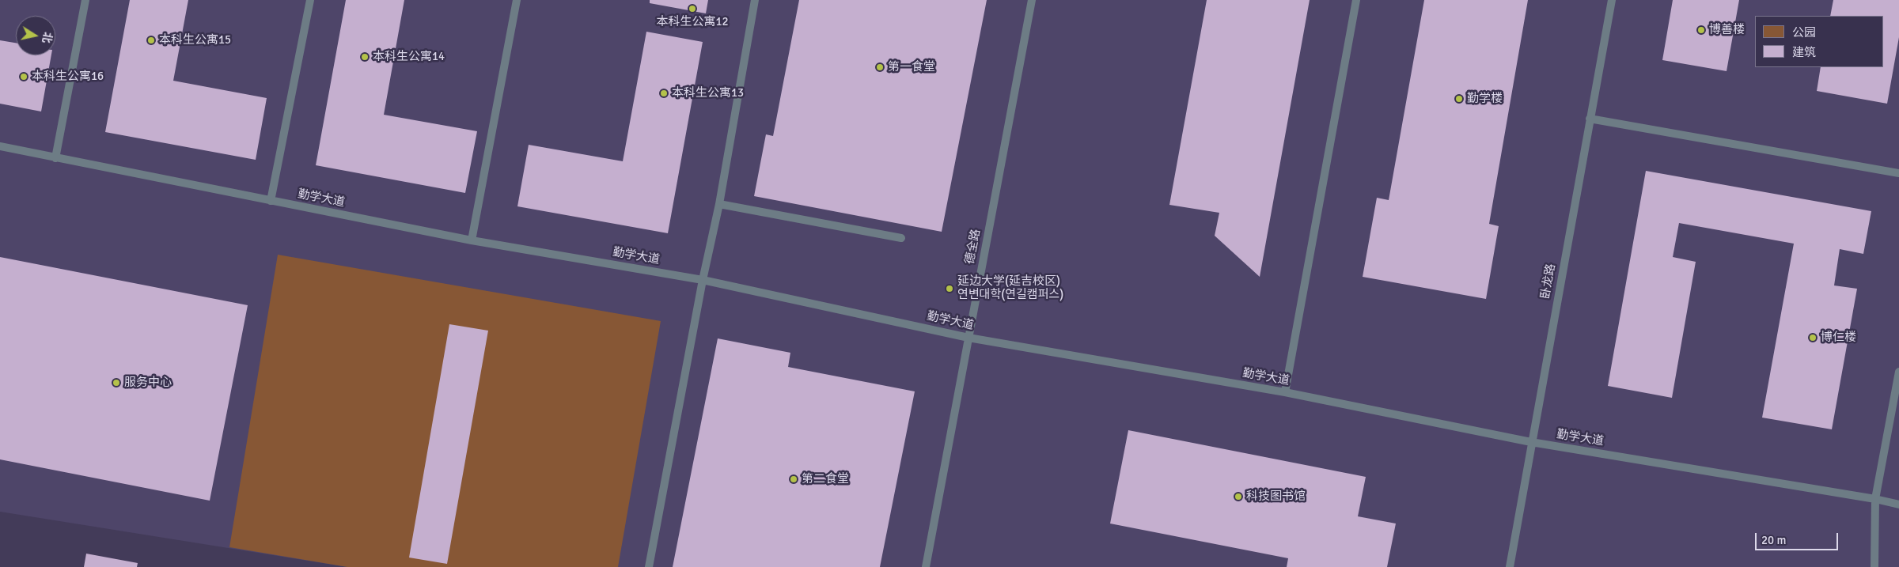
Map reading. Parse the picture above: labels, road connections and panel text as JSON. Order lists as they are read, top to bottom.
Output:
{
  "streets": {
    "lane": ["勤学大道", "德全路", "卧龙路"]
  },
  "crossings": [
    ["勤学大道", "德全路"],
    ["勤学大道", "卧龙路"]
  ],
  "places": [
    "本科生公寓12",
    "博善楼",
    "本科生公寓15",
    "本科生公寓14",
    "第一食堂",
    "本科生公寓16",
    "本科生公寓13",
    "勤学楼",
    "延边大学(延吉校区) 연변대학(연길캠퍼스)",
    "博仁楼",
    "服务中心",
    "第二食堂",
    "科技图书馆"
  ],
  "legend": ["公园", "建筑"],
  "scale_bar": "20 m",
  "north": "right"
}
